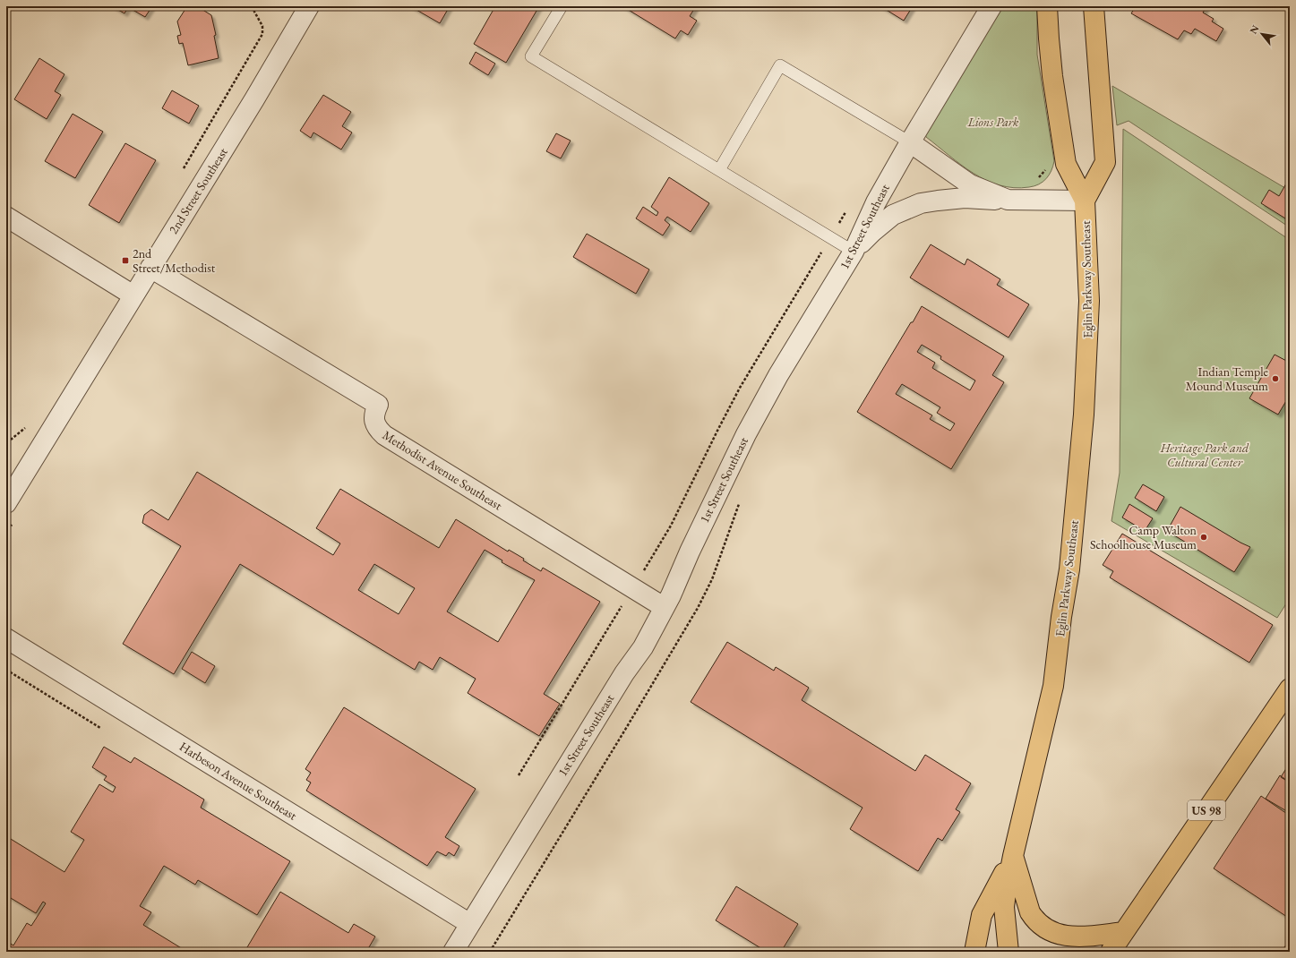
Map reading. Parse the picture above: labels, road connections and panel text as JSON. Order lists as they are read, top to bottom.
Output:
{
  "streets": {
    "highway": ["Eglin Parkway Southeast", "US 98"],
    "street": [
      "2nd Street Southeast",
      "1st Street Southeast",
      "Methodist Avenue Southeast",
      "Harbeson Avenue Southeast"
    ]
  },
  "crossings": [
    ["2nd Street Southeast", "Methodist Avenue Southeast"],
    ["1st Street Southeast", "Methodist Avenue Southeast"],
    ["1st Street Southeast", "Harbeson Avenue Southeast"]
  ],
  "parks": ["Lions Park", "Heritage Park and Cultural Center"],
  "places": {
    "transit": ["2nd Street/Methodist"],
    "other": ["Indian Temple Mound Museum", "Camp Walton Schoolhouse Museum"]
  },
  "north": "top left"
}
